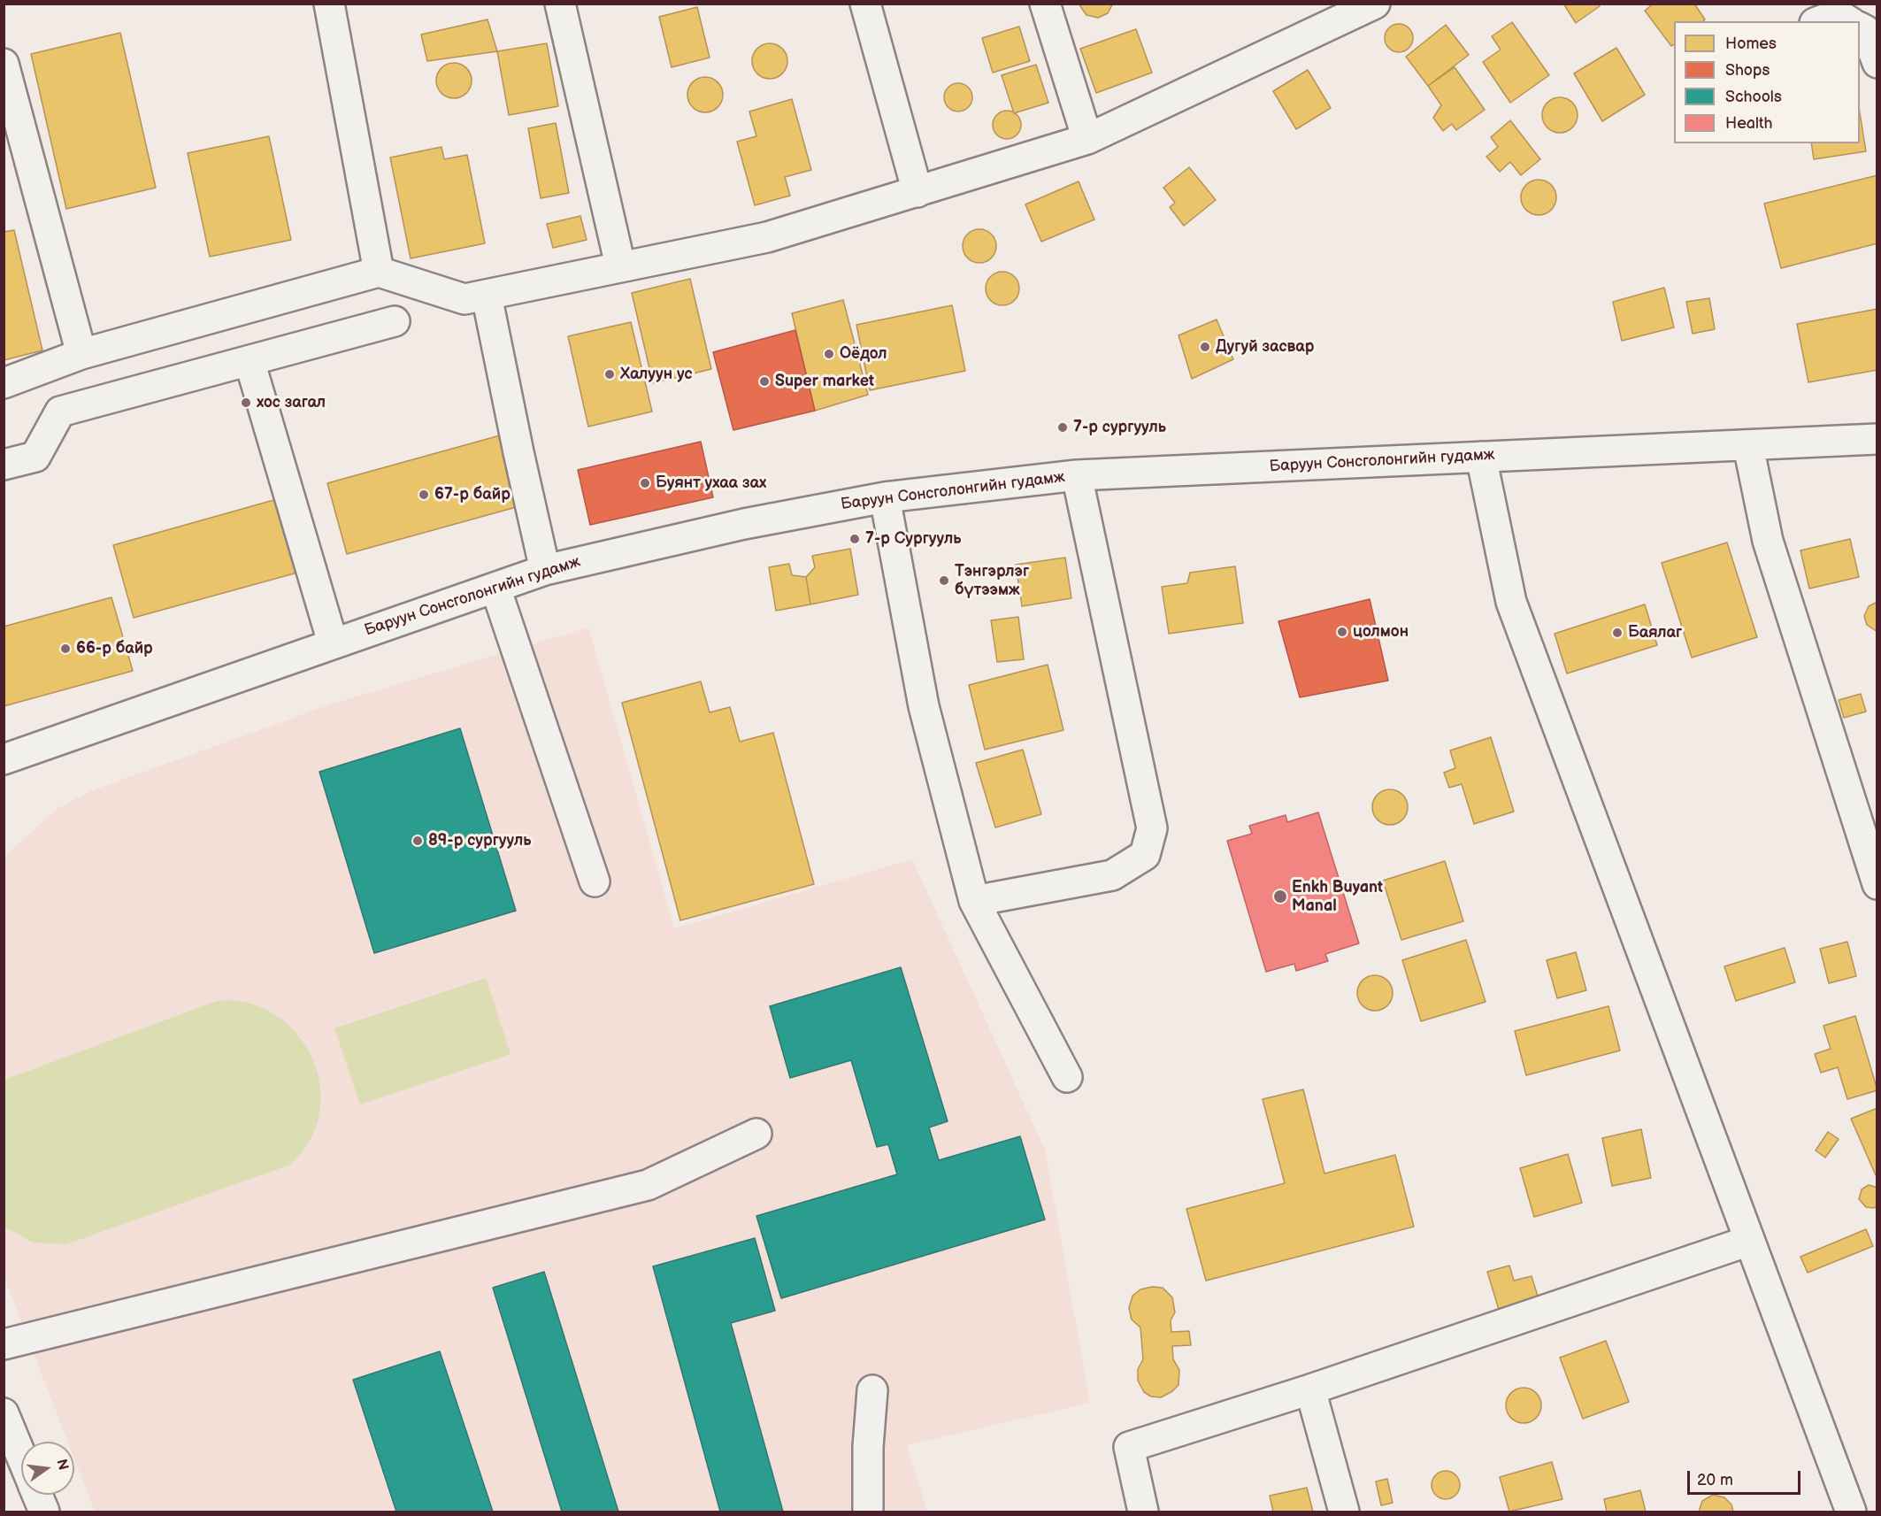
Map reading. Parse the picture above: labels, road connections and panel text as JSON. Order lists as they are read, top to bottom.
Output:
{
  "streets": {
    "street": ["Баруун Сонсголонгийн гудамж"]
  },
  "places": [
    "Дугуй засвар",
    "Оёдол",
    "Халуун ус",
    "Super market",
    "хос загал",
    "7-р сургууль",
    "Буянт ухаа зах",
    "67-р байр",
    "7-р Сургууль",
    "Тэнгэрлэг бүтээмж",
    "цолмон",
    "Баялаг",
    "66-р байр",
    "89-р сургууль",
    "Enkh Buyant Manal"
  ],
  "legend": [
    "Homes",
    "Shops",
    "Schools",
    "Health"
  ],
  "scale_bar": "20 m",
  "north": "right"
}
